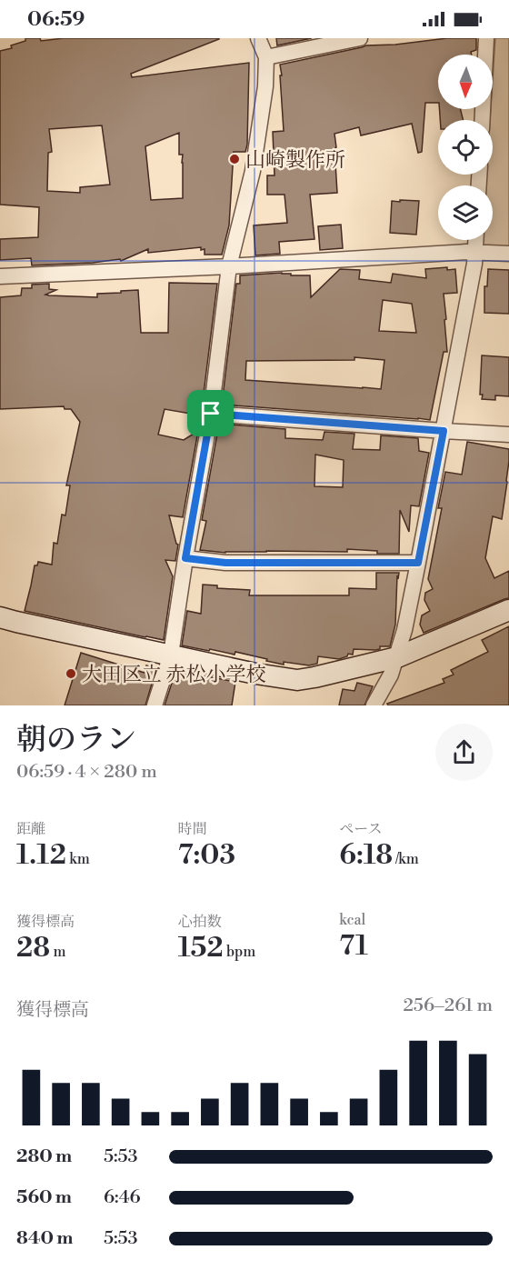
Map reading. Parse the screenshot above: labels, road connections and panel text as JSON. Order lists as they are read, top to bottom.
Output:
{
  "places": ["山崎製作所", "大田区立 赤松小学校"],
  "north": "bottom",
  "page": {
    "status": "06:59",
    "heading": ["朝のラン", "06:59 · 4 × 280 m"],
    "stats": [
      ["距離", "1.12 km"],
      ["時間", "7:03"],
      ["ペース", "6:18 /km"],
      ["獲得標高", "28 m"],
      ["心拍数", "152 bpm"],
      ["kcal", "71"]
    ],
    "chart": ["獲得標高", "256–261 m"],
    "list": [
      {
        "name": "280 m",
        "note": "5:53"
      },
      {
        "name": "560 m",
        "note": "6:46"
      },
      {
        "name": "840 m",
        "note": "5:53"
      }
    ]
  }
}
